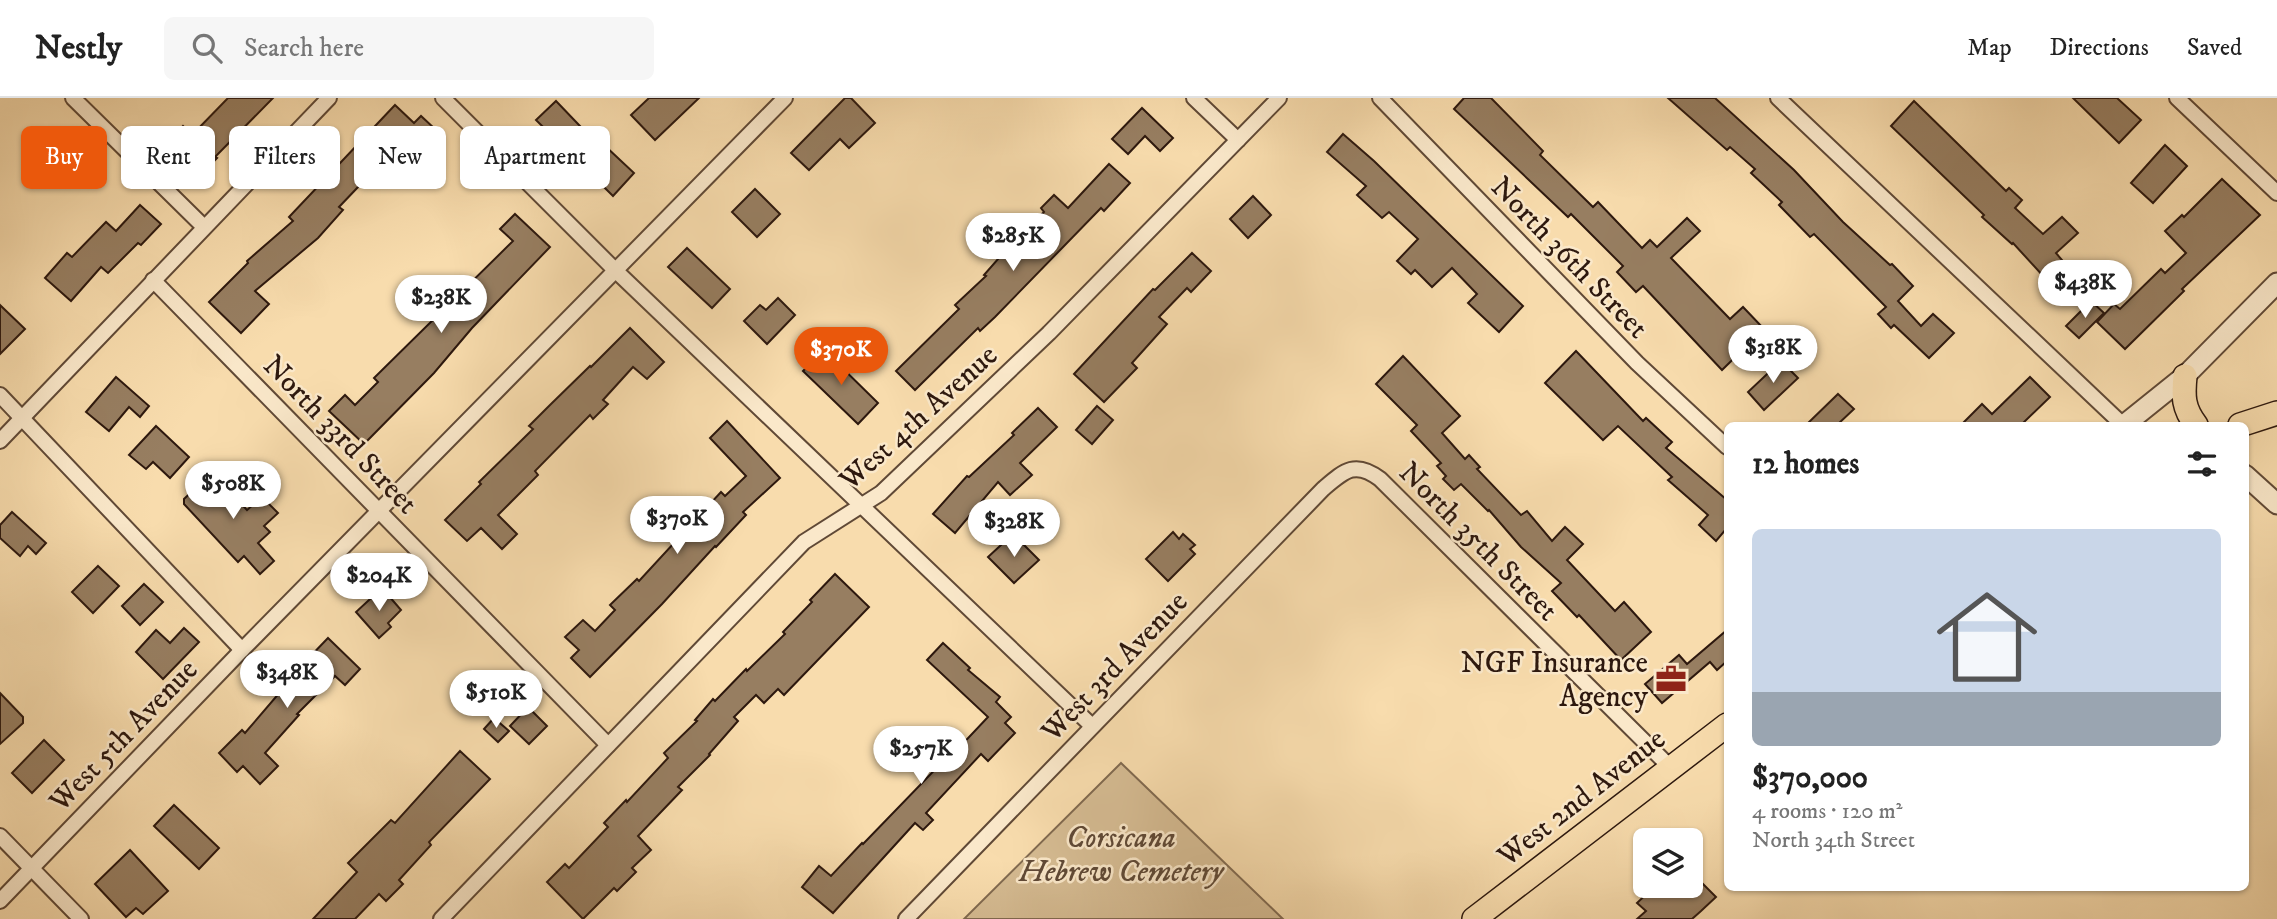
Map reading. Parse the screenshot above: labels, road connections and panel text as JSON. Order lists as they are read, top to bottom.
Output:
{
  "streets": {
    "main road": ["West 2nd Avenue"],
    "street": [
      "North 36th Street",
      "West 4th Avenue",
      "North 33rd Street",
      "North 35th Street",
      "West 3rd Avenue",
      "West 5th Avenue"
    ]
  },
  "crossings": [
    ["West 4th Avenue", "North 33rd Street"],
    ["North 33rd Street", "West 5th Avenue"],
    ["North 35th Street", "West 3rd Avenue"],
    ["North 35th Street", "West 2nd Avenue"]
  ],
  "parks": ["Corsicana Hebrew Cemetery"],
  "places": {
    "office": ["NGF Insurance Agency"]
  },
  "page": {
    "header": "Nestly",
    "search": "Search here",
    "nav": ["Map", "Directions", "Saved"],
    "chip": [
      "Buy",
      "Rent",
      "Filters",
      "New",
      "Apartment"
    ],
    "price": [
      "$285K",
      "$438K",
      "$238K",
      "$318K",
      "$370K",
      "$508K",
      "$370K",
      "$328K",
      "$204K",
      "$348K",
      "$510K",
      "$257K"
    ],
    "heading": "12 homes",
    "list": [
      {
        "name": "$370,000",
        "note": "4 rooms · 120 m² · North 34th Street"
      }
    ]
  }
}
